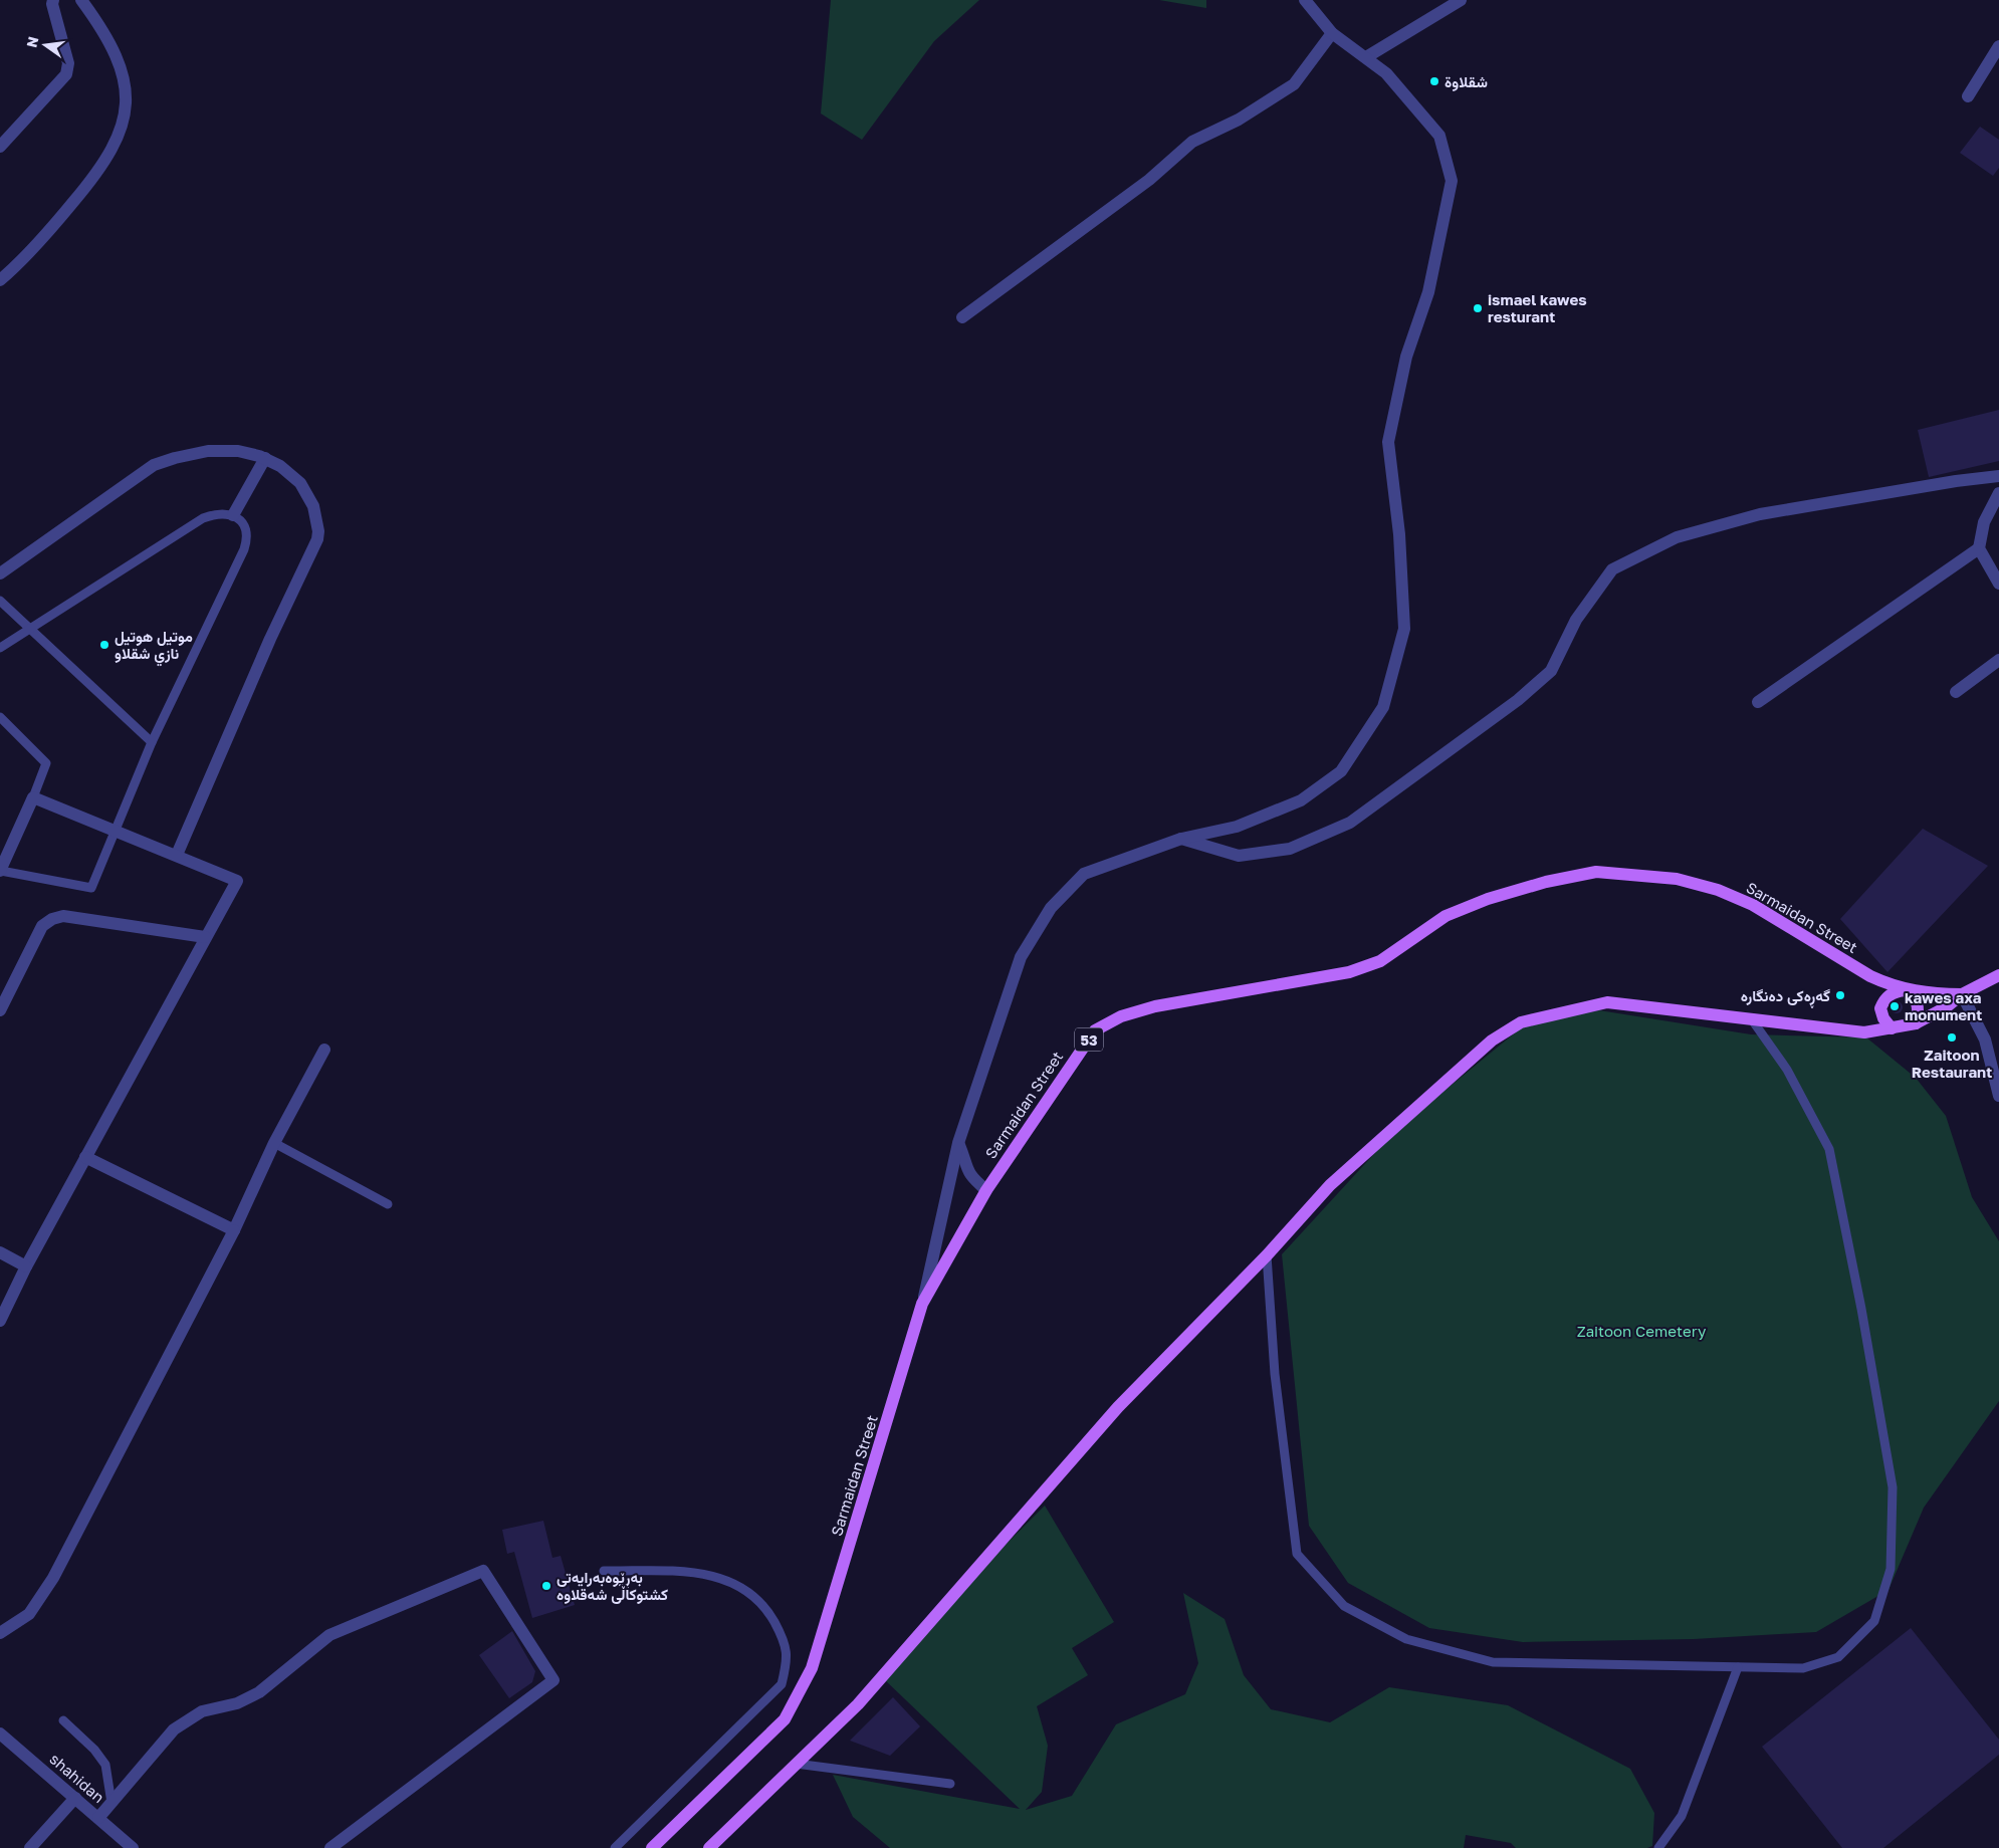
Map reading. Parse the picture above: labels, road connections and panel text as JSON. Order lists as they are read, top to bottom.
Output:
{
  "streets": {
    "main road": ["Sarmaidan Street", "53"],
    "street": ["shahidan"]
  },
  "crossings": [
    ["Sarmaidan Street", "53"]
  ],
  "parks": ["Zaitoon Cemetery"],
  "places": [
    "شقلاوة",
    "ismael kawes resturant",
    "موتيل هوتيل نازي شقلاو",
    "گەڕەکی دەنگارە",
    "kawes axa monument",
    "Zaitoon Restaurant",
    "بەڕێوەبەرایەتی کشتوکاڵی شەقلاوە"
  ],
  "north": "left"
}
